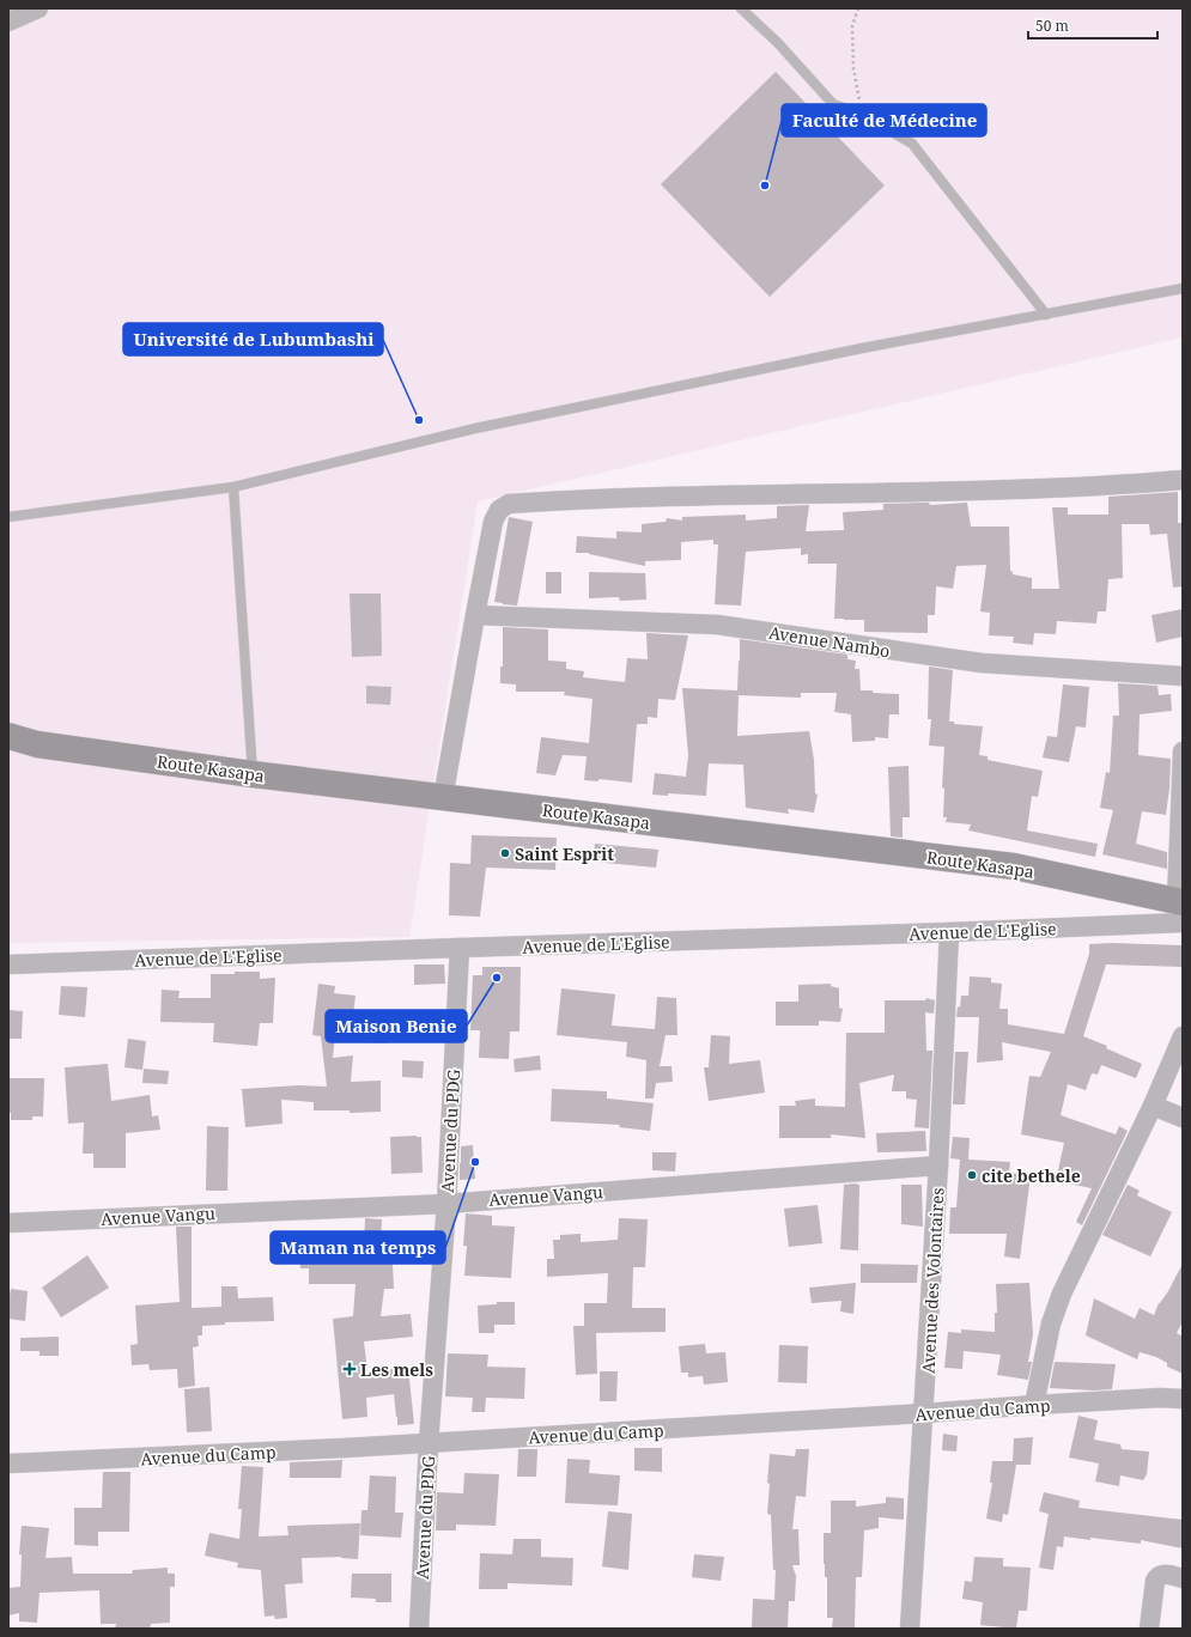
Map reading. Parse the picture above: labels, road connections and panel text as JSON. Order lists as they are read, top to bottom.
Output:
{
  "streets": {
    "main road": ["Route Kasapa"],
    "street": [
      "Avenue Nambo",
      "Avenue de L'Eglise",
      "Avenue du PDG",
      "Avenue Vangu",
      "Avenue des Volontaires",
      "Avenue du Camp"
    ]
  },
  "crossings": [
    ["Route Kasapa", "Avenue de L'Eglise"],
    ["Avenue de L'Eglise", "Avenue du PDG"],
    ["Avenue de L'Eglise", "Avenue des Volontaires"],
    ["Avenue du PDG", "Avenue Vangu"],
    ["Avenue du PDG", "Avenue du Camp"],
    ["Avenue Vangu", "Avenue des Volontaires"],
    ["Avenue des Volontaires", "Avenue du Camp"]
  ],
  "places": {
    "other": [
      "Faculté de Médecine",
      "Université de Lubumbashi",
      "Saint Esprit",
      "Maison Benie",
      "Maman na temps",
      "cite bethele"
    ],
    "health": ["Les mels"]
  },
  "scale_bar": "50 m"
}
